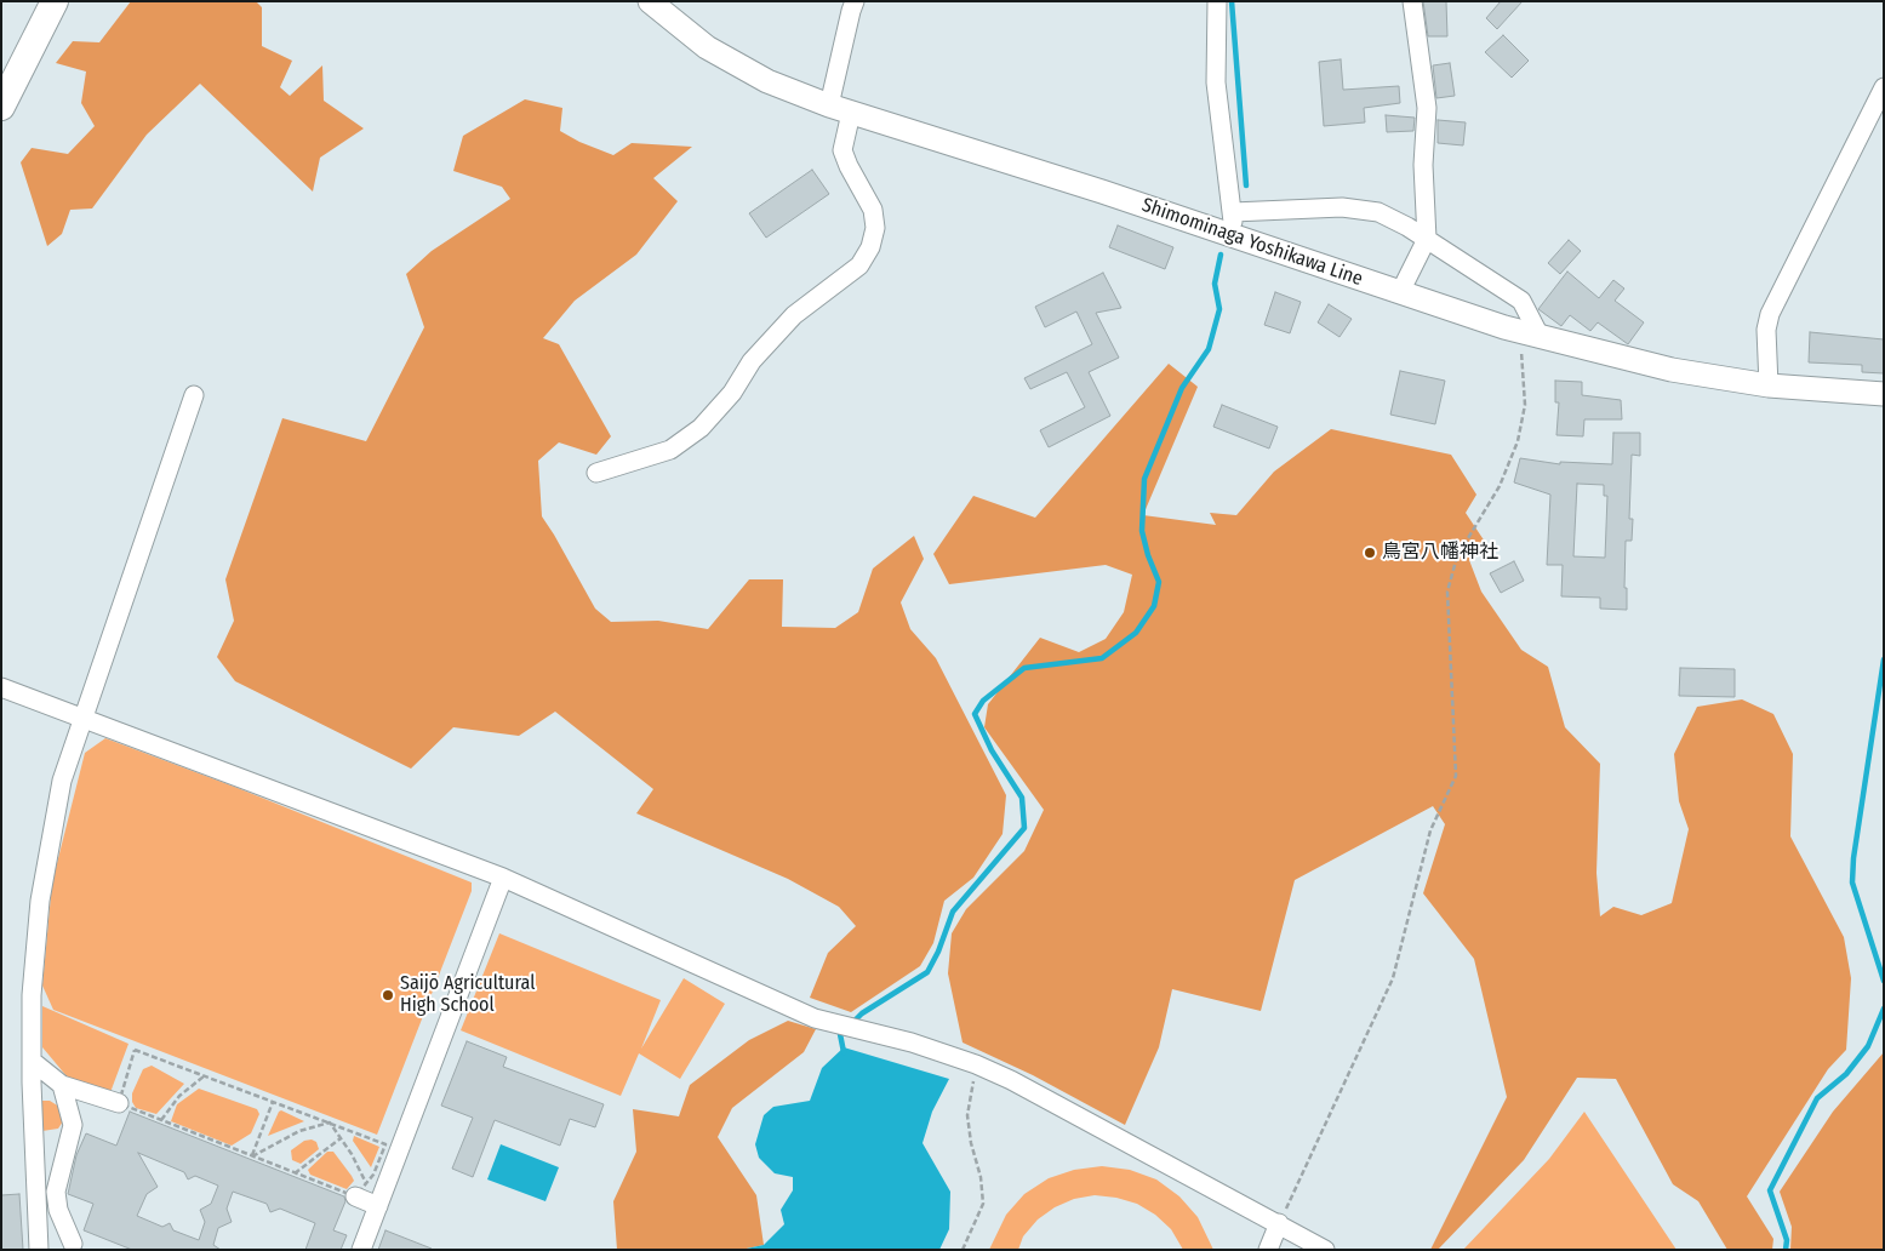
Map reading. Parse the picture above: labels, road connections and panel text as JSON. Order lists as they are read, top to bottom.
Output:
{
  "streets": {
    "main road": ["Shimominaga Yoshikawa Line"]
  },
  "places": ["鳥宮八幡神社", "Saijō Agricultural High School"]
}
